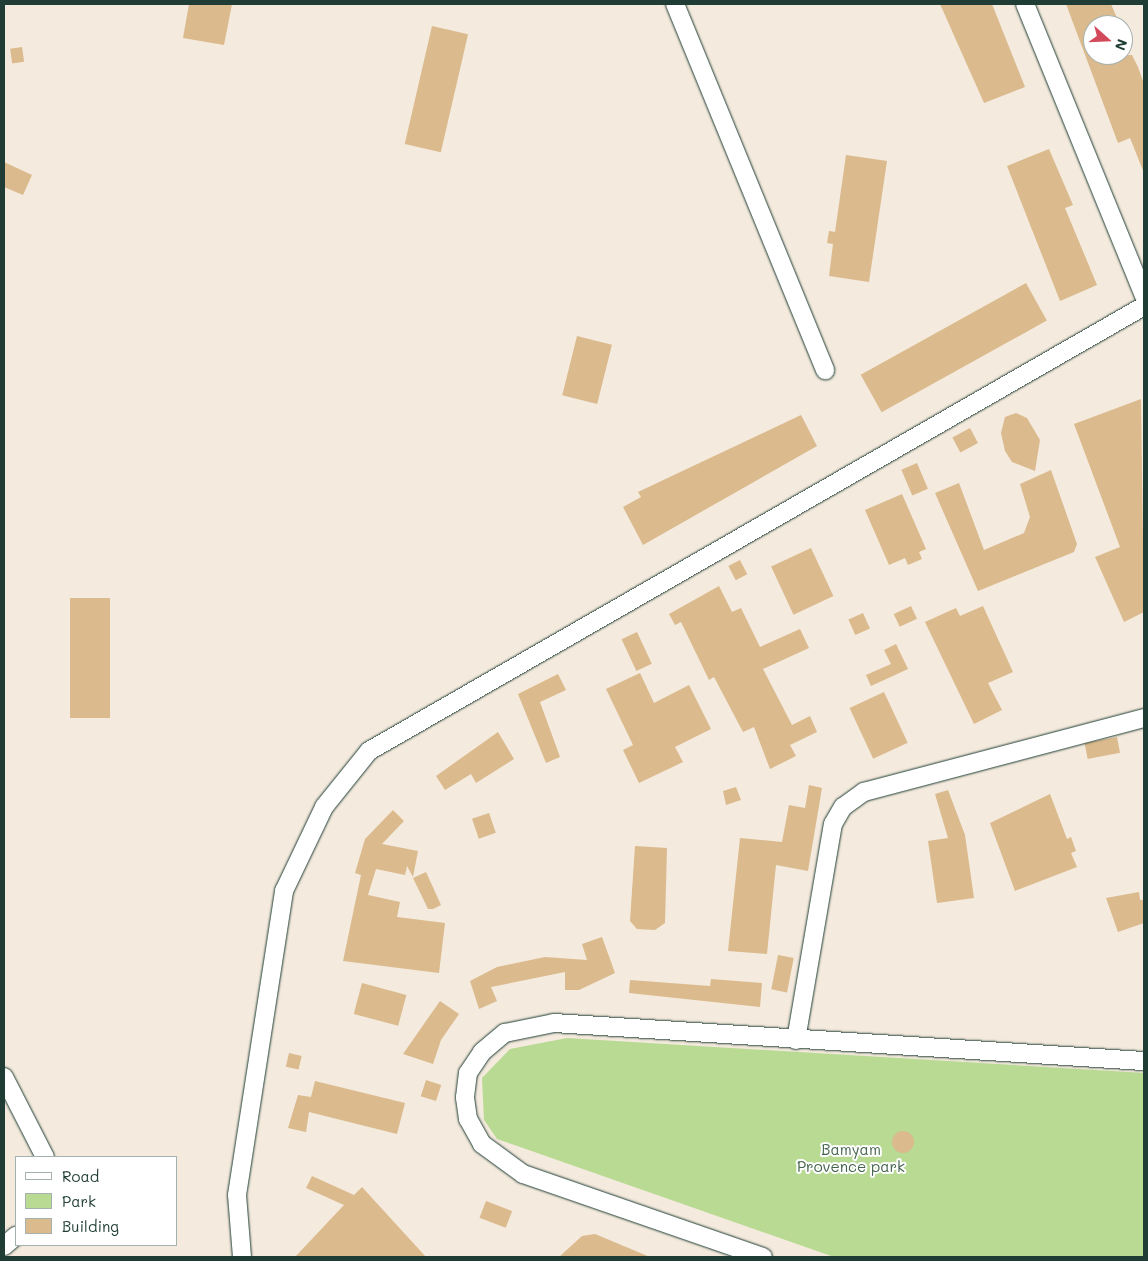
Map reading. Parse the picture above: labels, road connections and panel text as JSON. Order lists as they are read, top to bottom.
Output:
{
  "parks": ["Bamyam Provence park"],
  "legend": ["Road", "Park", "Building"],
  "north": "right"
}
